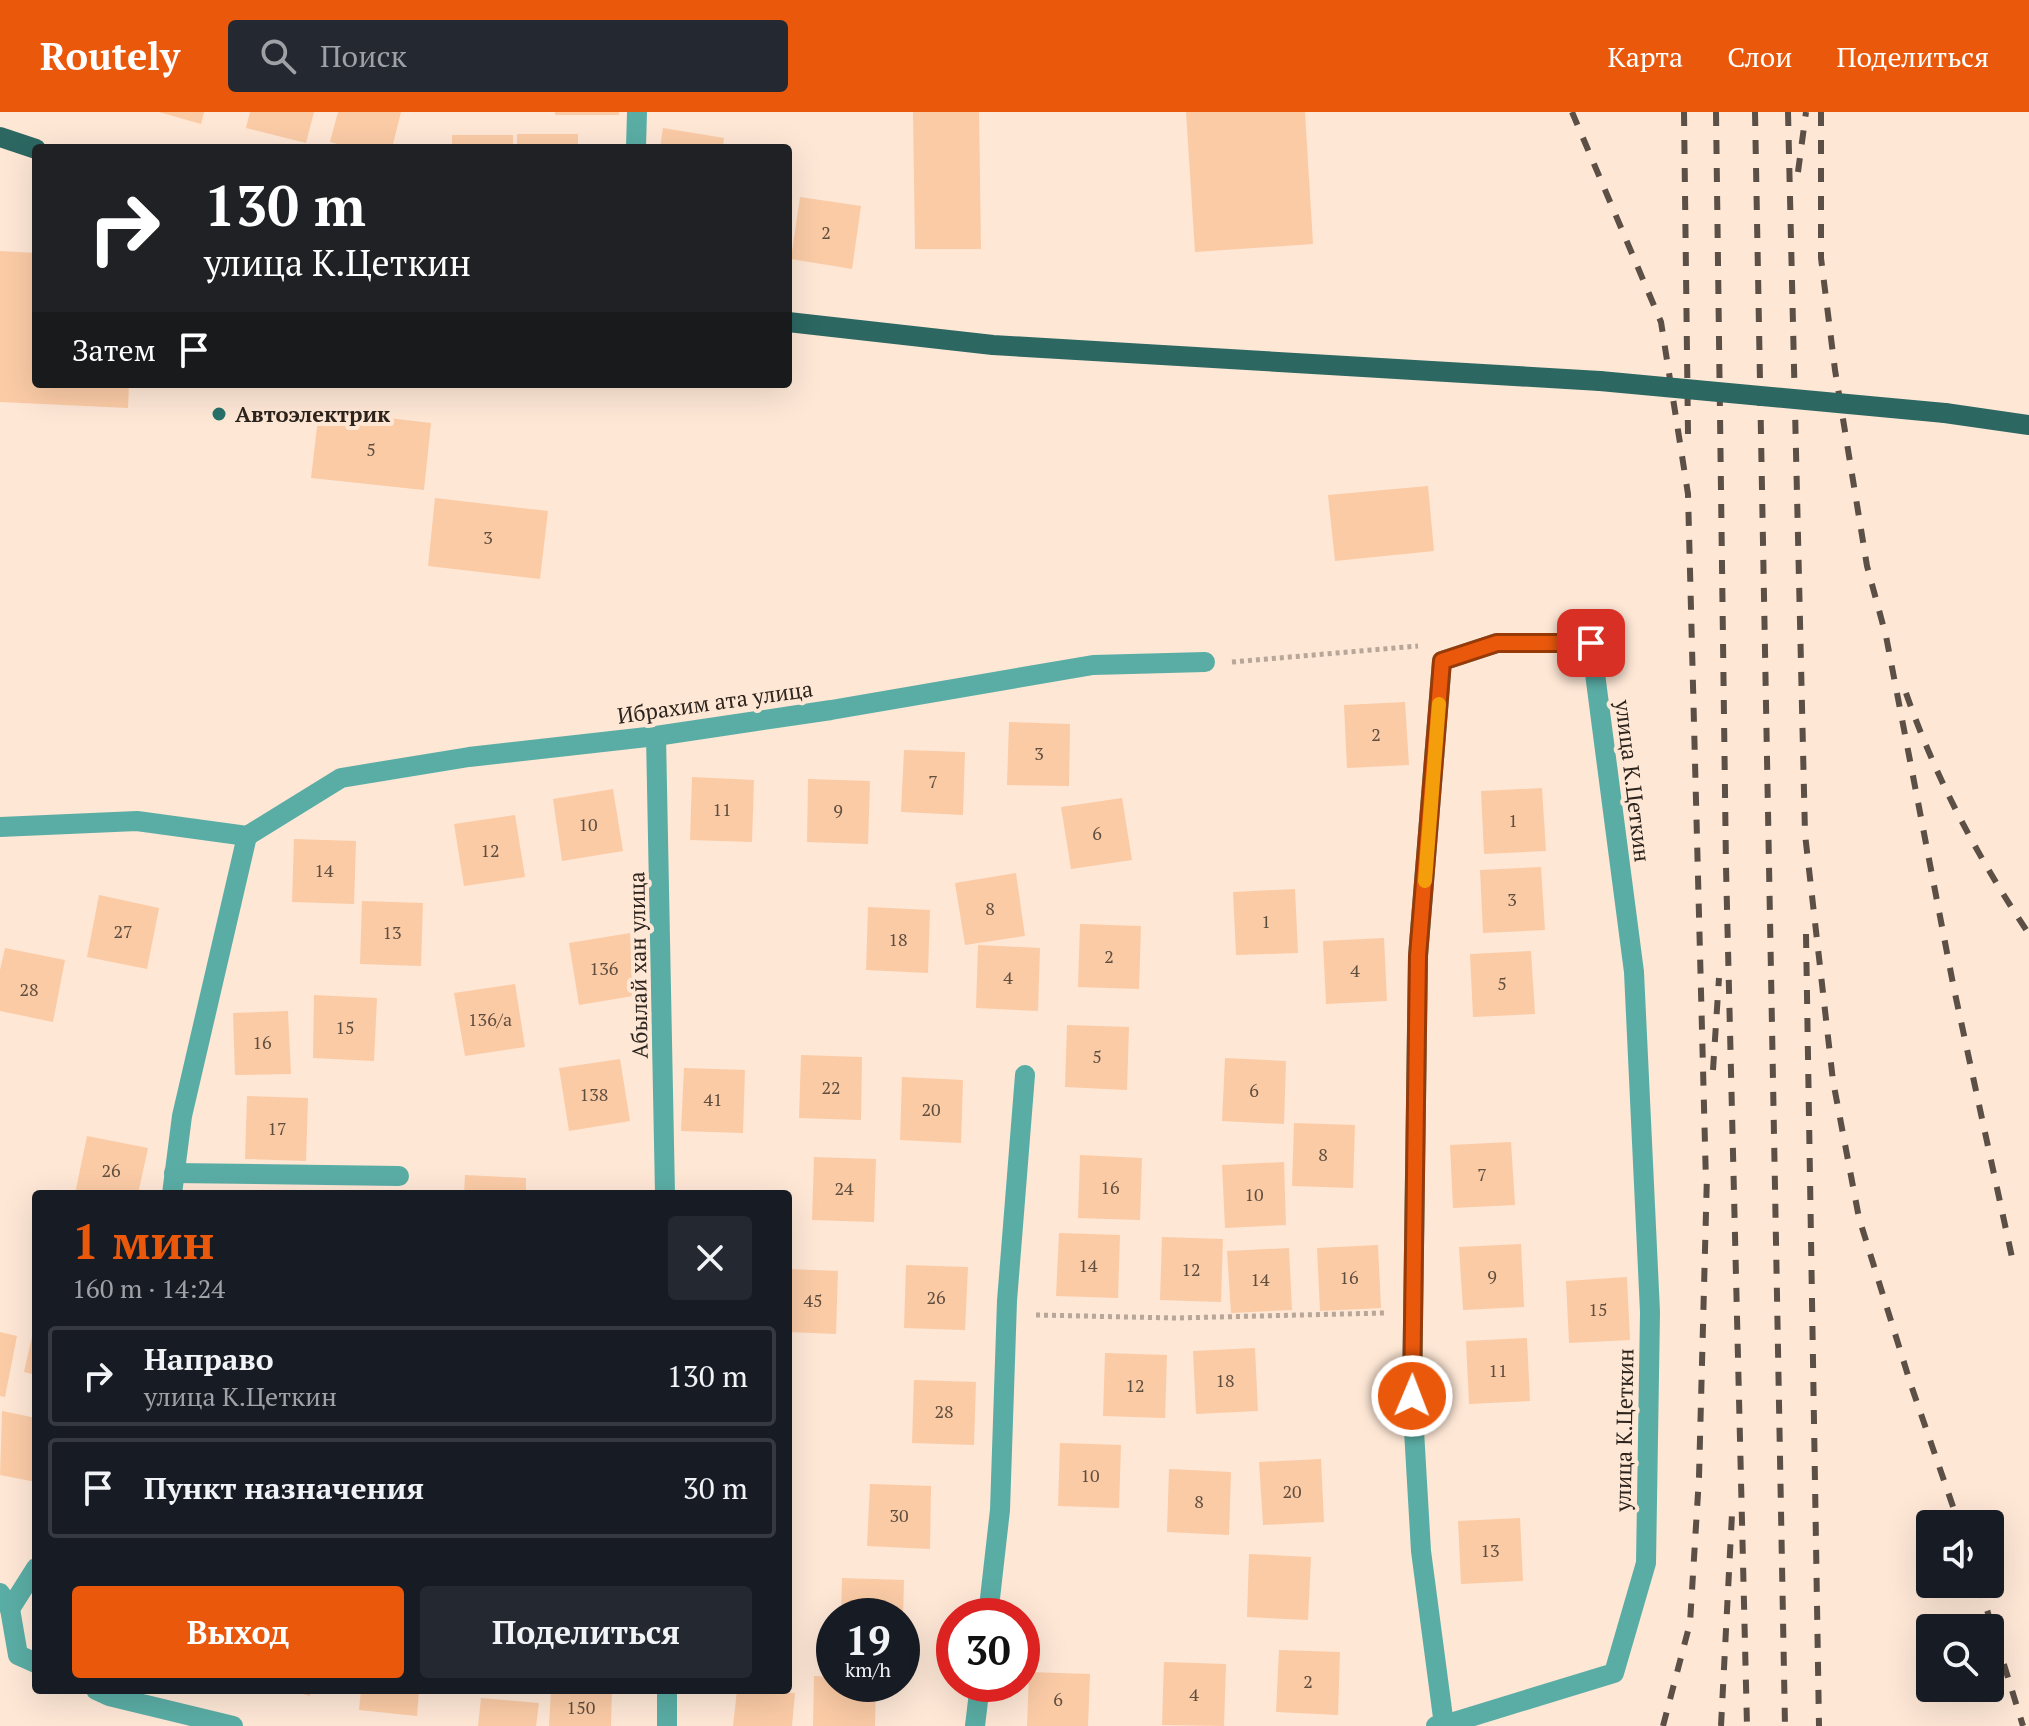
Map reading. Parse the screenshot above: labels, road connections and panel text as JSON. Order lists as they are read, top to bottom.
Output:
{
  "streets": {
    "street": ["Ибрахим ата улица", "улица К.Цеткин", "Абылай хан улица"]
  },
  "crossings": [
    ["Ибрахим ата улица", "Абылай хан улица"]
  ],
  "places": ["Автоэлектрик"],
  "house_numbers": [
    "2",
    "5",
    "3",
    "2",
    "3",
    "7",
    "11",
    "9",
    "1",
    "10",
    "6",
    "12",
    "14",
    "3",
    "8",
    "1",
    "27",
    "13",
    "18",
    "2",
    "136",
    "4",
    "4",
    "5",
    "28",
    "136/а",
    "15",
    "16",
    "5",
    "22",
    "6",
    "138",
    "41",
    "20",
    "17",
    "8",
    "26",
    "7",
    "16",
    "24",
    "10",
    "14",
    "12",
    "9",
    "16",
    "14",
    "26",
    "45",
    "15",
    "11",
    "18",
    "12",
    "28",
    "10",
    "20",
    "8",
    "30",
    "13",
    "2",
    "4",
    "6",
    "150"
  ],
  "page": {
    "header": "Routely",
    "search": "Поиск",
    "nav": ["Карта", "Слои", "Поделиться"],
    "turn": ["130 m", "улица К.Цеткин"],
    "then": "Затем",
    "heading": ["1 мин", "160 m · 14:24"],
    "list": [
      {
        "name": "Направо",
        "note": "улица К.Цеткин",
        "value": "130 m"
      },
      {
        "name": "Пункт назначения",
        "value": "30 m"
      }
    ],
    "buttons": ["Выход", "Поделиться"],
    "speed": "19 km/h",
    "limit": "30"
  }
}
